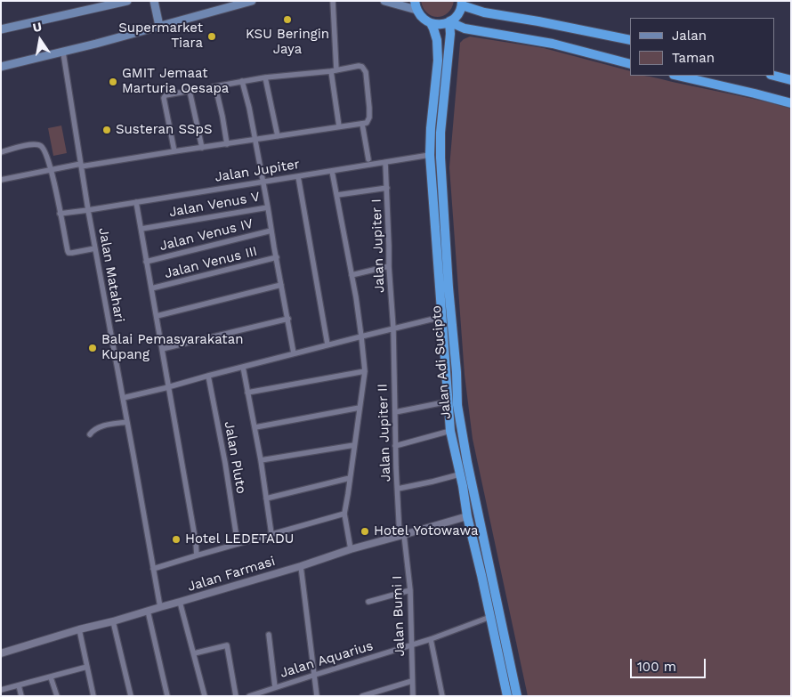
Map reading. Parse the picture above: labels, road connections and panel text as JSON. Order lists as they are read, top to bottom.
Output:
{
  "streets": {
    "highway": ["Jalan Adi Sucipto"],
    "street": [
      "Jalan Jupiter",
      "Jalan Venus V",
      "Jalan Venus IV",
      "Jalan Jupiter I",
      "Jalan Venus III",
      "Jalan Matahari",
      "Jalan Jupiter II",
      "Jalan Pluto",
      "Jalan Farmasi",
      "Jalan Bumi I",
      "Jalan Aquarius"
    ]
  },
  "crossings": [
    ["Jalan Jupiter", "Jalan Venus V"],
    ["Jalan Jupiter", "Jalan Jupiter I"],
    ["Jalan Jupiter", "Jalan Matahari"],
    ["Jalan Jupiter", "Jalan Adi Sucipto"],
    ["Jalan Jupiter I", "Jalan Jupiter II"],
    ["Jalan Matahari", "Jalan Farmasi"],
    ["Jalan Adi Sucipto", "Jalan Farmasi"],
    ["Jalan Adi Sucipto", "Jalan Aquarius"],
    ["Jalan Jupiter II", "Jalan Farmasi"],
    ["Jalan Jupiter II", "Jalan Bumi I"],
    ["Jalan Farmasi", "Jalan Bumi I"],
    ["Jalan Bumi I", "Jalan Aquarius"]
  ],
  "places": [
    "KSU Beringin Jaya",
    "Supermarket Tiara",
    "GMIT Jemaat Marturia Oesapa",
    "Susteran SSpS",
    "Balai Pemasyarakatan Kupang",
    "Hotel Yotowawa",
    "Hotel LEDETADU"
  ],
  "legend": ["Jalan", "Taman"],
  "scale_bar": "100 m",
  "north": "top"
}
